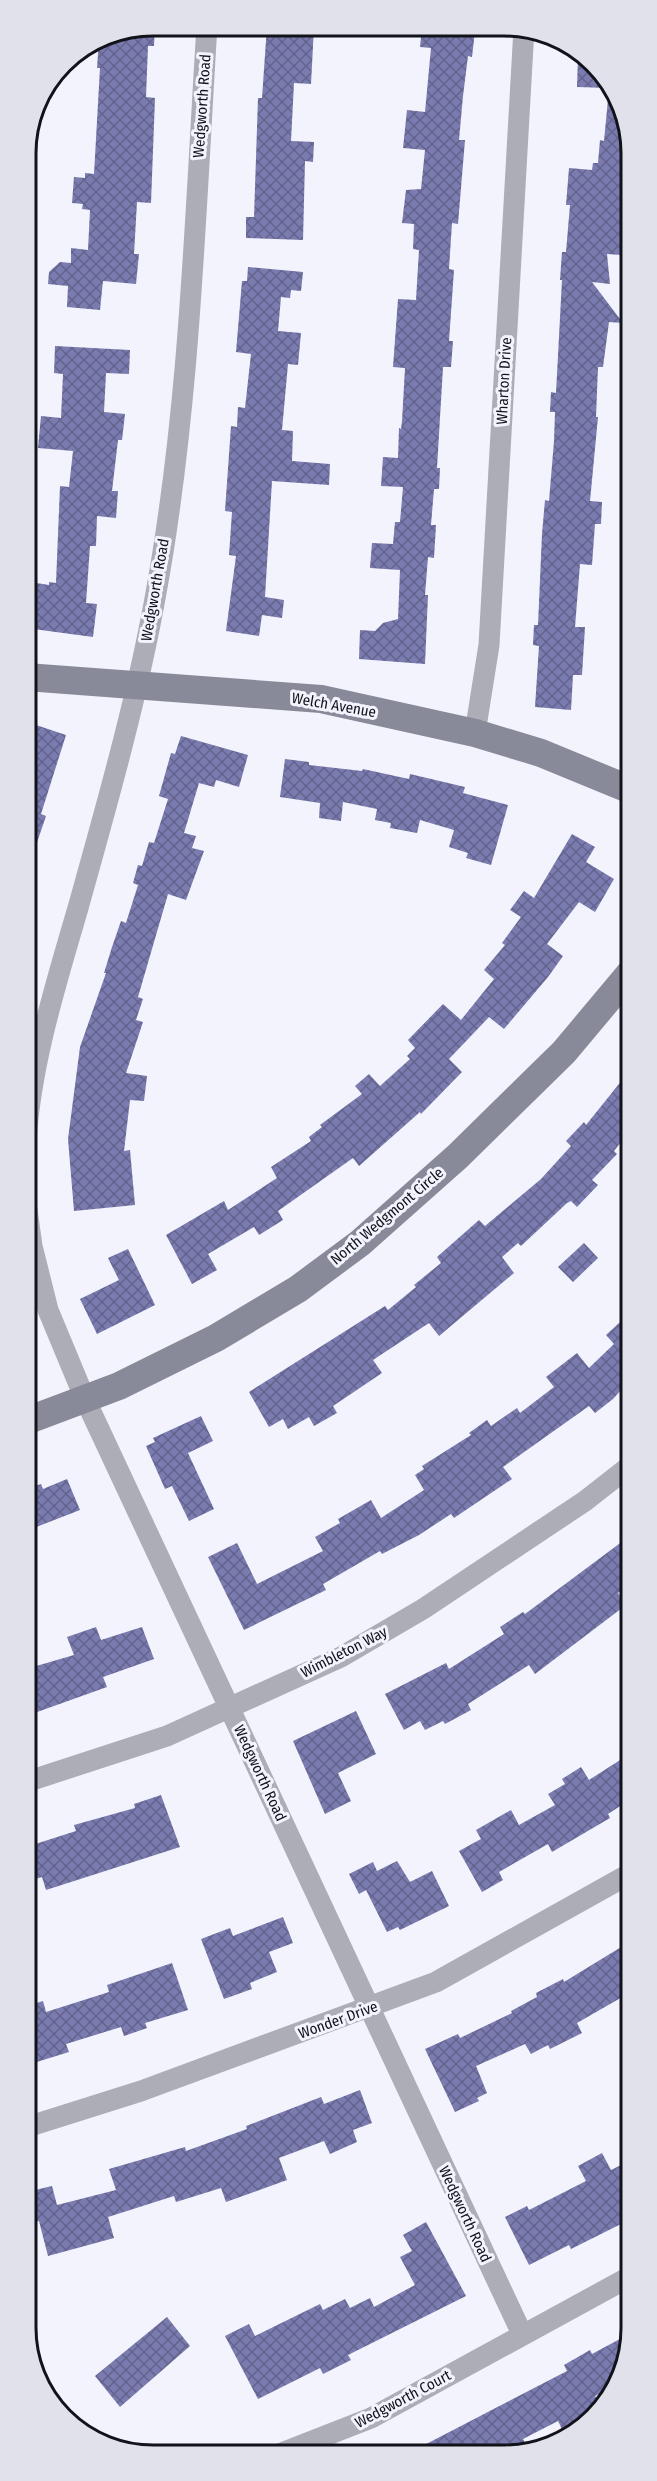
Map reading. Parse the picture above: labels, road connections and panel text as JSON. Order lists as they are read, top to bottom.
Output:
{
  "streets": {
    "street": [
      "Wedgworth Road",
      "Wharton Drive",
      "Welch Avenue",
      "North Wedgmont Circle",
      "Wimbleton Way",
      "Wonder Drive",
      "Wedgworth Court"
    ]
  },
  "crossings": [
    ["Wedgworth Road", "Welch Avenue"],
    ["Wedgworth Road", "North Wedgmont Circle"],
    ["Wedgworth Road", "Wimbleton Way"],
    ["Wedgworth Road", "Wonder Drive"],
    ["Wedgworth Road", "Wedgworth Court"],
    ["Wharton Drive", "Welch Avenue"]
  ]
}
